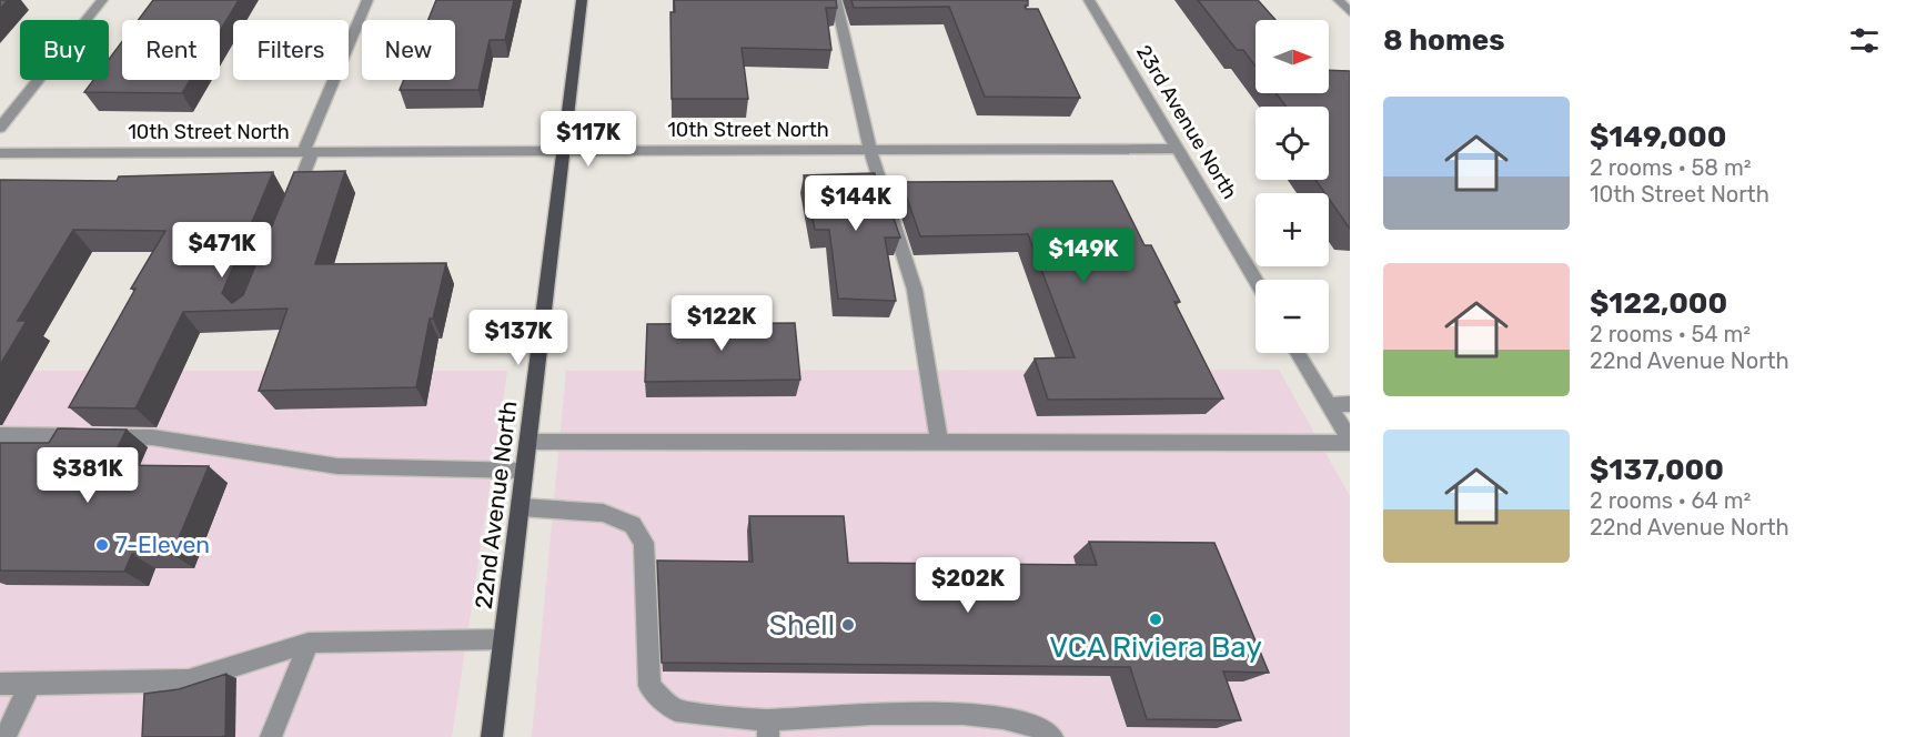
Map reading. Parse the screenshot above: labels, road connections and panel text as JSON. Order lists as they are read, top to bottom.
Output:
{
  "streets": {
    "main road": ["22nd Avenue North"],
    "street": ["23rd Avenue North", "10th Street North"]
  },
  "crossings": [
    ["23rd Avenue North", "10th Street North"],
    ["10th Street North", "22nd Avenue North"]
  ],
  "places": ["7-Eleven", "VCA Riviera Bay", "Shell"],
  "north": "right",
  "page": {
    "heading": "8 homes",
    "map_buttons": ["+", "−"],
    "chip": [
      "Buy",
      "Rent",
      "Filters",
      "New"
    ],
    "list": [
      {
        "name": "$149,000",
        "note": "2 rooms · 58 m² · 10th Street North"
      },
      {
        "name": "$122,000",
        "note": "2 rooms · 54 m² · 22nd Avenue North"
      },
      {
        "name": "$137,000",
        "note": "2 rooms · 64 m² · 22nd Avenue North"
      }
    ],
    "price": [
      "$117K",
      "$144K",
      "$471K",
      "$149K",
      "$122K",
      "$137K",
      "$381K",
      "$202K"
    ]
  }
}
